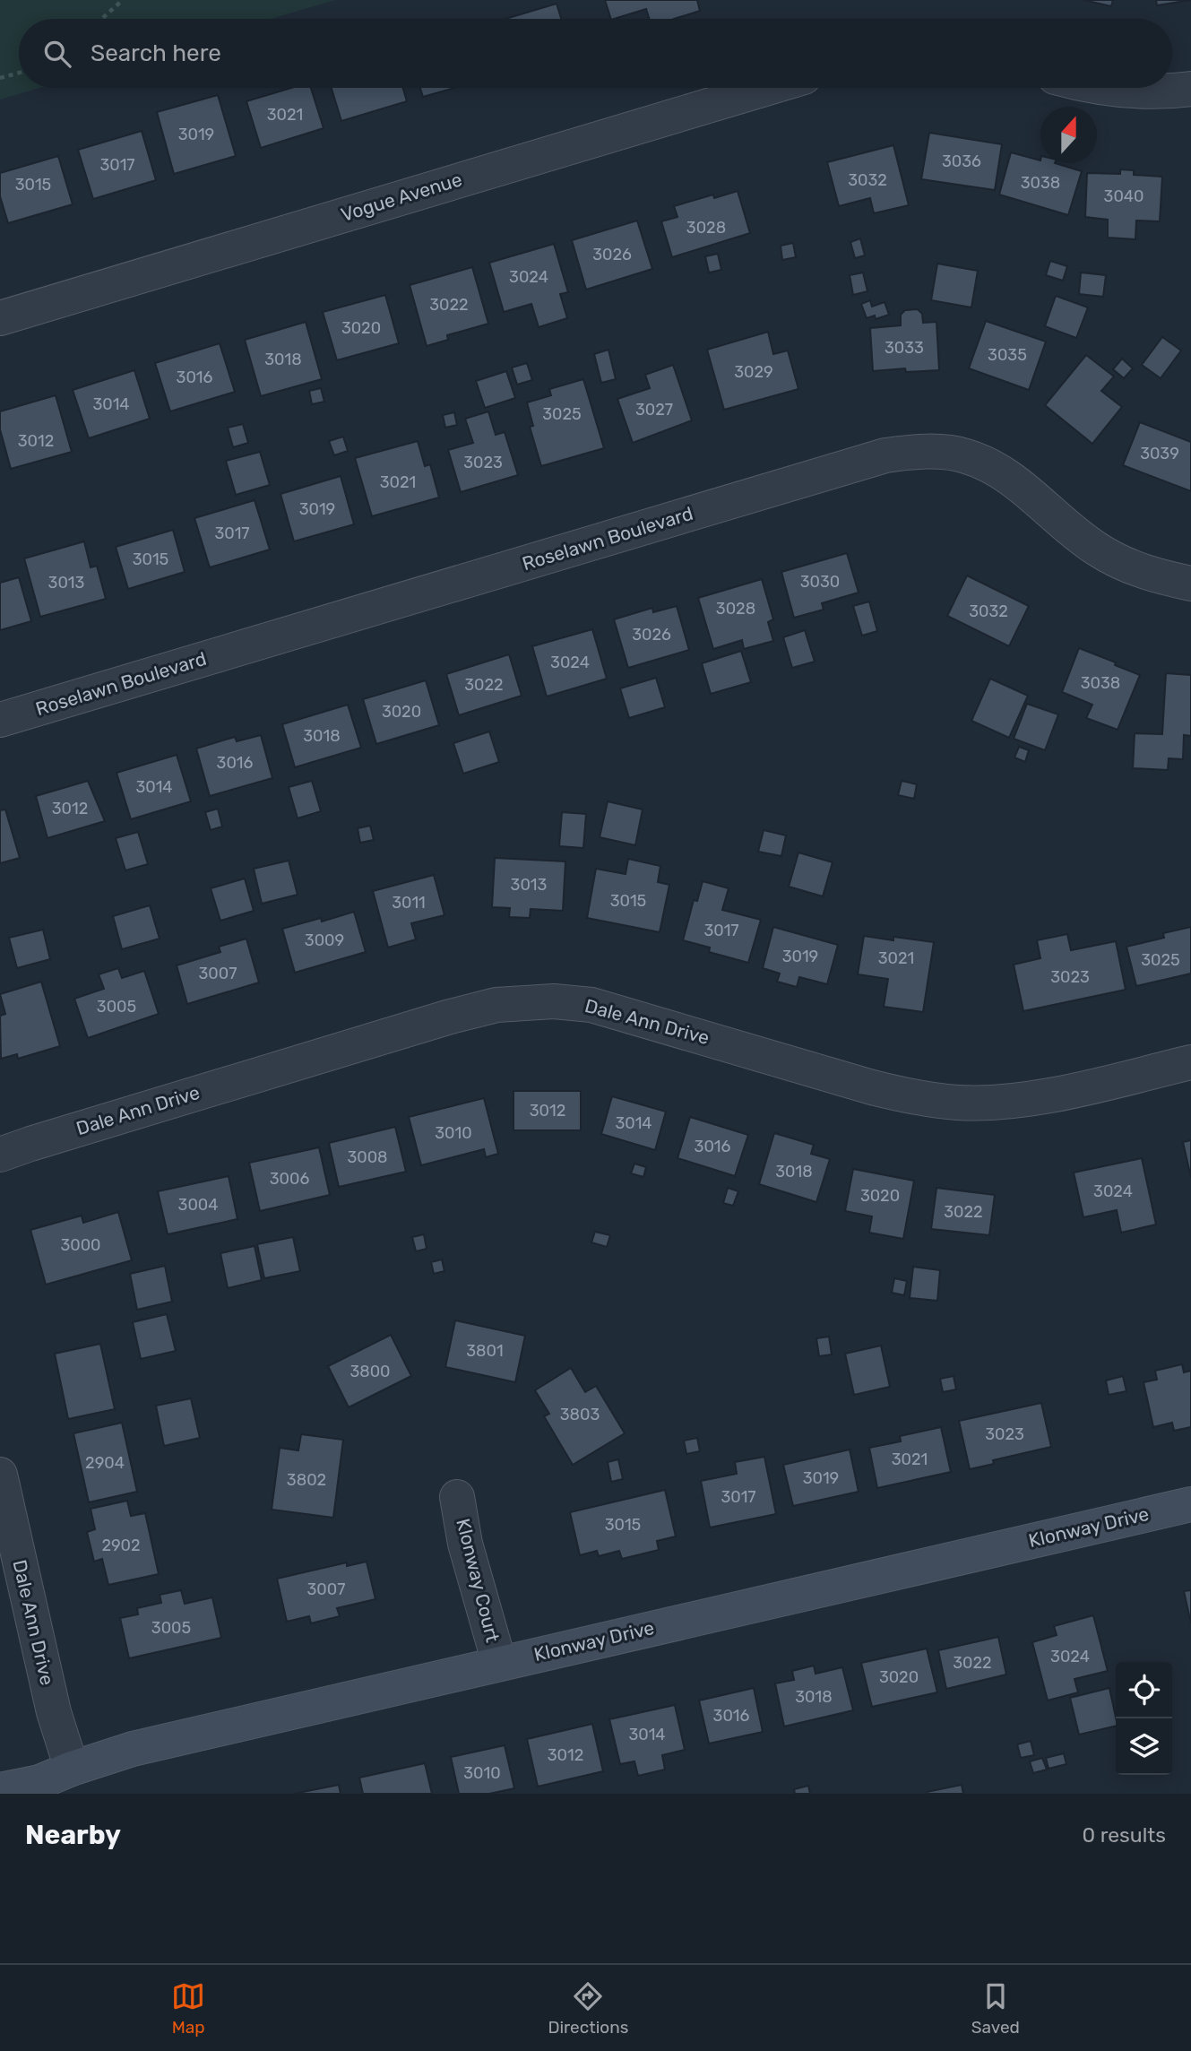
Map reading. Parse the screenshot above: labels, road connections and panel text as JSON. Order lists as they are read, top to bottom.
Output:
{
  "streets": {
    "street": [
      "Vogue Avenue",
      "Roselawn Boulevard",
      "Dale Ann Drive",
      "Klonway Drive",
      "Klonway Court"
    ]
  },
  "crossings": [
    ["Dale Ann Drive", "Klonway Drive"],
    ["Klonway Drive", "Klonway Court"]
  ],
  "house_numbers": [
    "3021",
    "3019",
    "3036",
    "3017",
    "3032",
    "3038",
    "3015",
    "3040",
    "3028",
    "3026",
    "3024",
    "3022",
    "3020",
    "3033",
    "3035",
    "3018",
    "3029",
    "3016",
    "3014",
    "3027",
    "3025",
    "3012",
    "3039",
    "3023",
    "3021",
    "3019",
    "3017",
    "3015",
    "3030",
    "3013",
    "3028",
    "3032",
    "3026",
    "3024",
    "3038",
    "3022",
    "3020",
    "3018",
    "3016",
    "3014",
    "3012",
    "3013",
    "3015",
    "3011",
    "3017",
    "3009",
    "3019",
    "3021",
    "3025",
    "3007",
    "3023",
    "3005",
    "3012",
    "3014",
    "3010",
    "3016",
    "3008",
    "3018",
    "3006",
    "3024",
    "3020",
    "3004",
    "3022",
    "3000",
    "3801",
    "3800",
    "3803",
    "3023",
    "3021",
    "2904",
    "3019",
    "3802",
    "3017",
    "3015",
    "2902",
    "3007",
    "3005",
    "3024",
    "3022",
    "3020",
    "3018",
    "3016",
    "3014",
    "3012",
    "3010"
  ],
  "north": "top",
  "page": {
    "search": "Search here",
    "heading": ["Nearby", "0 results"],
    "nav": ["Map", "Directions", "Saved"]
  }
}
